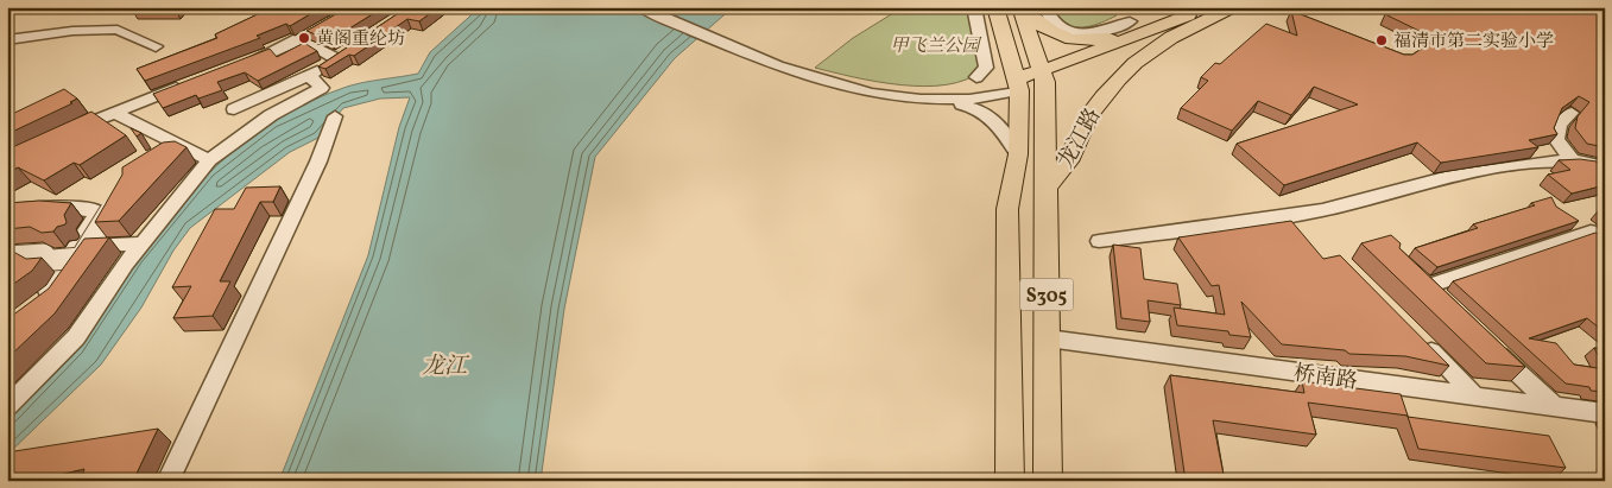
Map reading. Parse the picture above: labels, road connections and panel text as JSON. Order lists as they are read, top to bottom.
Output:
{
  "streets": {
    "main road": ["龙江路", "S305"],
    "street": ["桥南路"]
  },
  "crossings": [
    ["龙江路", "桥南路"]
  ],
  "water": ["龙江"],
  "parks": ["甲飞兰公园"],
  "places": ["黄阁重纶坊", "福清市第二实验小学"]
}
